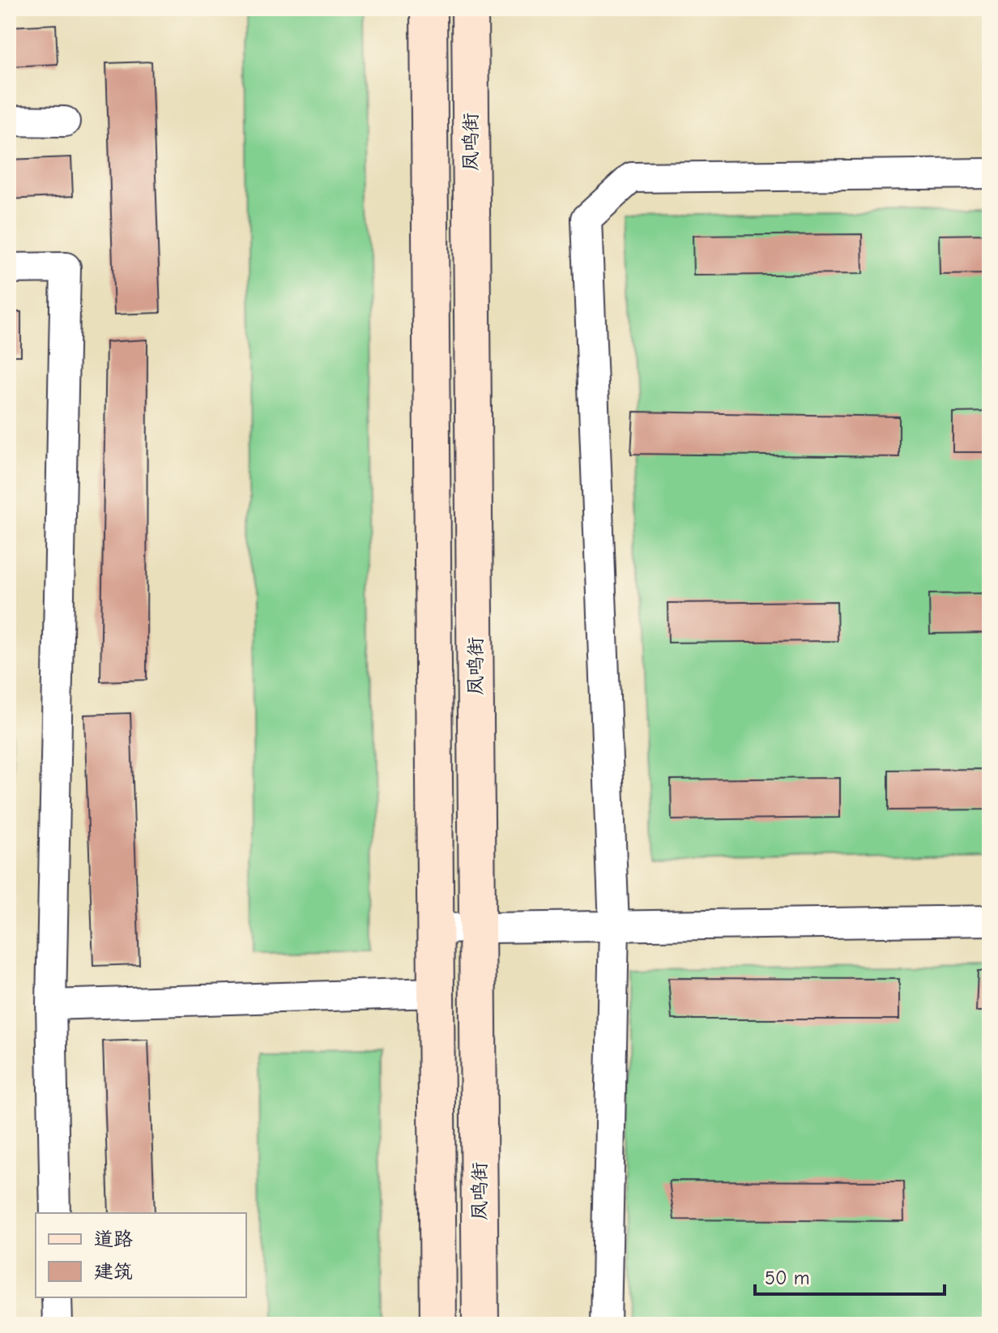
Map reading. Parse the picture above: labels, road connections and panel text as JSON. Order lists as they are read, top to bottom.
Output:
{
  "streets": {
    "main road": ["凤鸣街"]
  },
  "legend": ["道路", "建筑"],
  "scale_bar": "50 m"
}
